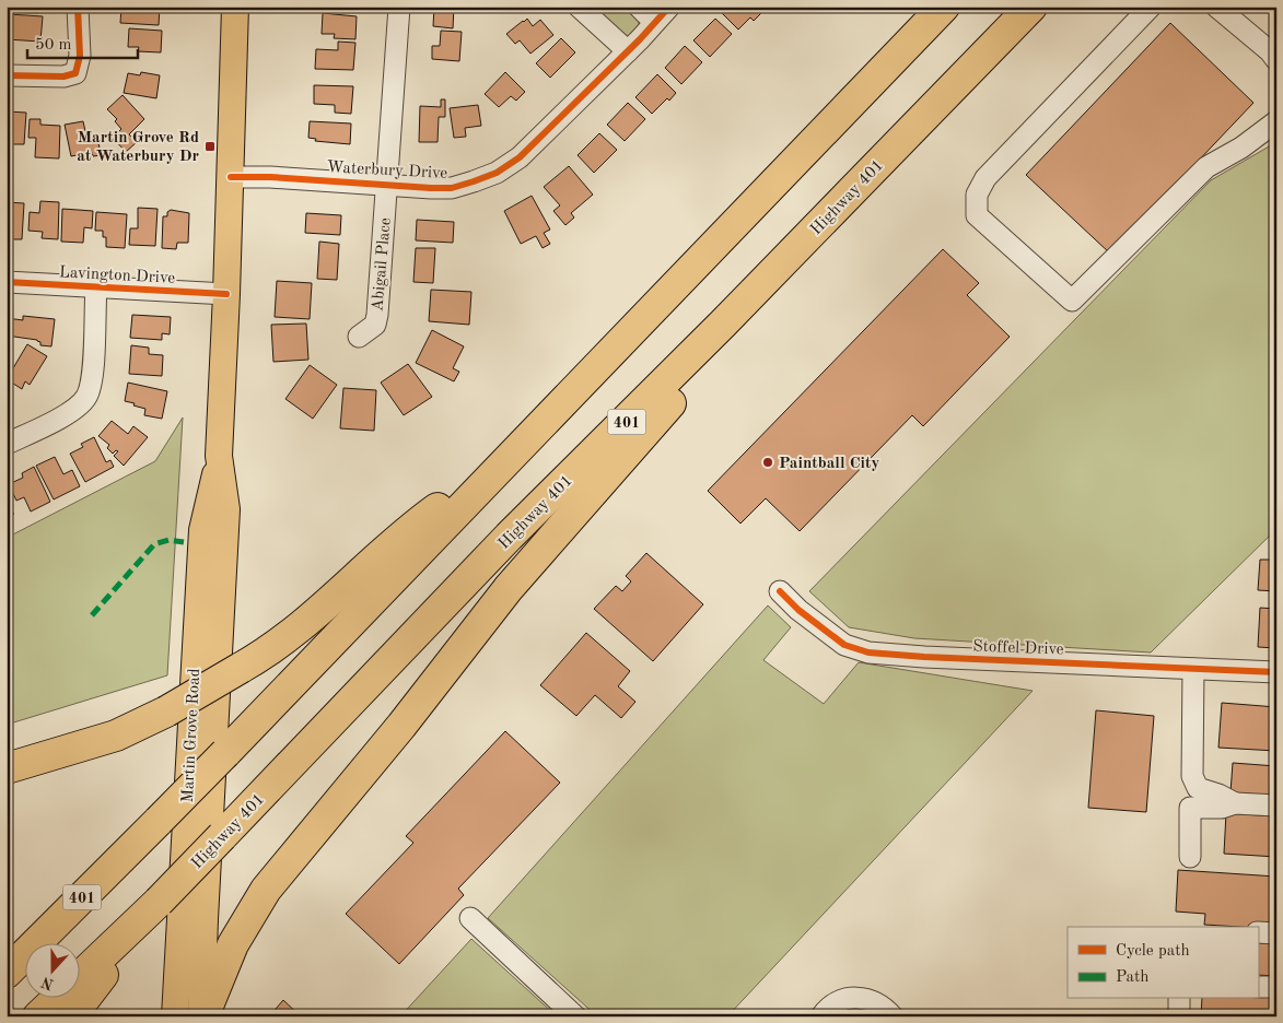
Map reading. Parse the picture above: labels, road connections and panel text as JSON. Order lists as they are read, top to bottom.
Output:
{
  "streets": {
    "highway": ["Highway 401", "401"],
    "main road": ["Martin Grove Road"],
    "street": [
      "Waterbury Drive",
      "Abigail Place",
      "Lavington Drive",
      "Stoffel Drive"
    ]
  },
  "crossings": [
    ["Waterbury Drive", "Abigail Place"],
    ["Waterbury Drive", "Martin Grove Road"],
    ["Lavington Drive", "Martin Grove Road"]
  ],
  "places": {
    "transit": ["Martin Grove Rd at Waterbury Dr"],
    "other": ["Paintball City"]
  },
  "legend": ["Cycle path", "Path"],
  "scale_bar": "50 m",
  "north": "bottom"
}
